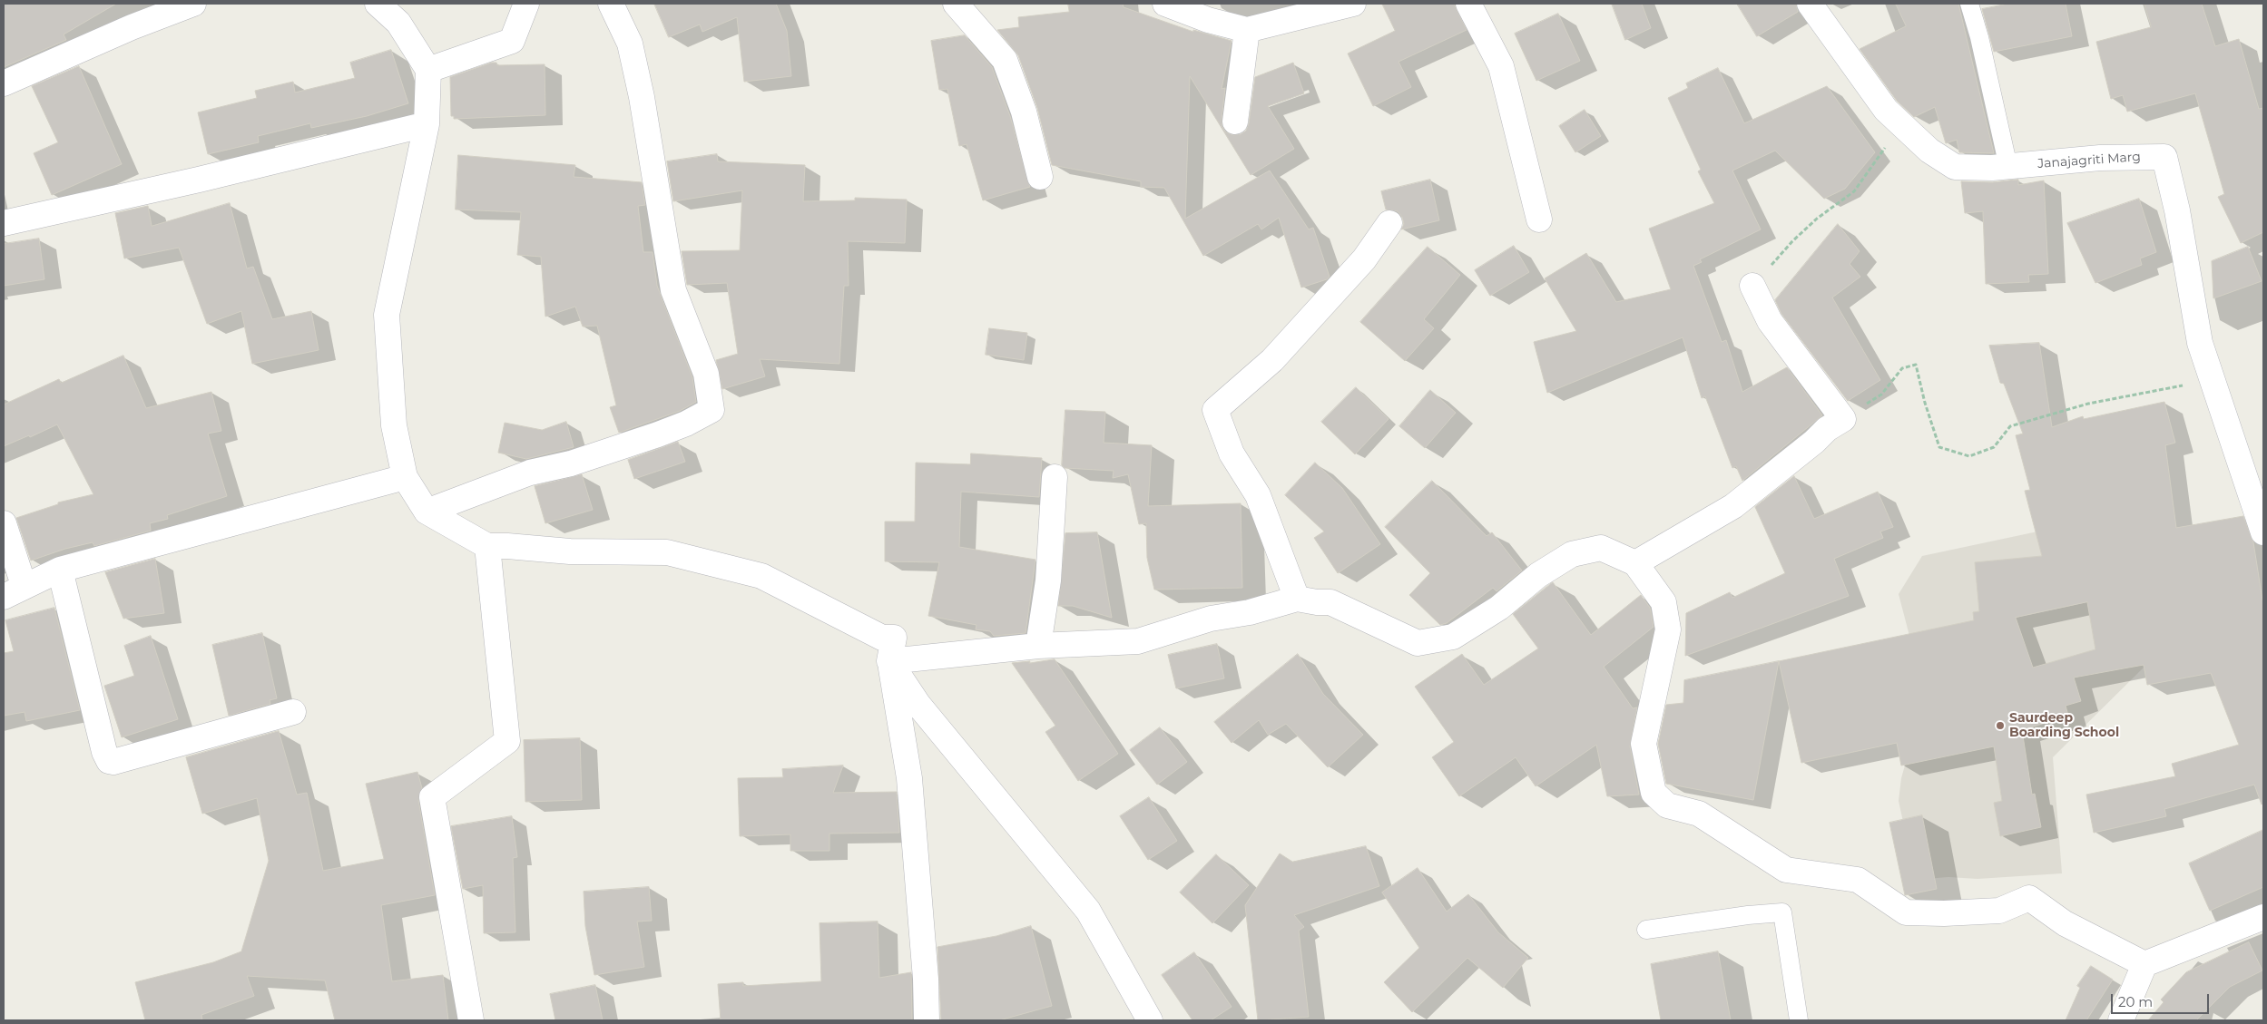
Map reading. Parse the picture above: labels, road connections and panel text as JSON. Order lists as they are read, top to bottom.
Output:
{
  "streets": {
    "street": ["Janajagriti Marg"]
  },
  "places": ["Saurdeep Boarding School"],
  "scale_bar": "20 m"
}
